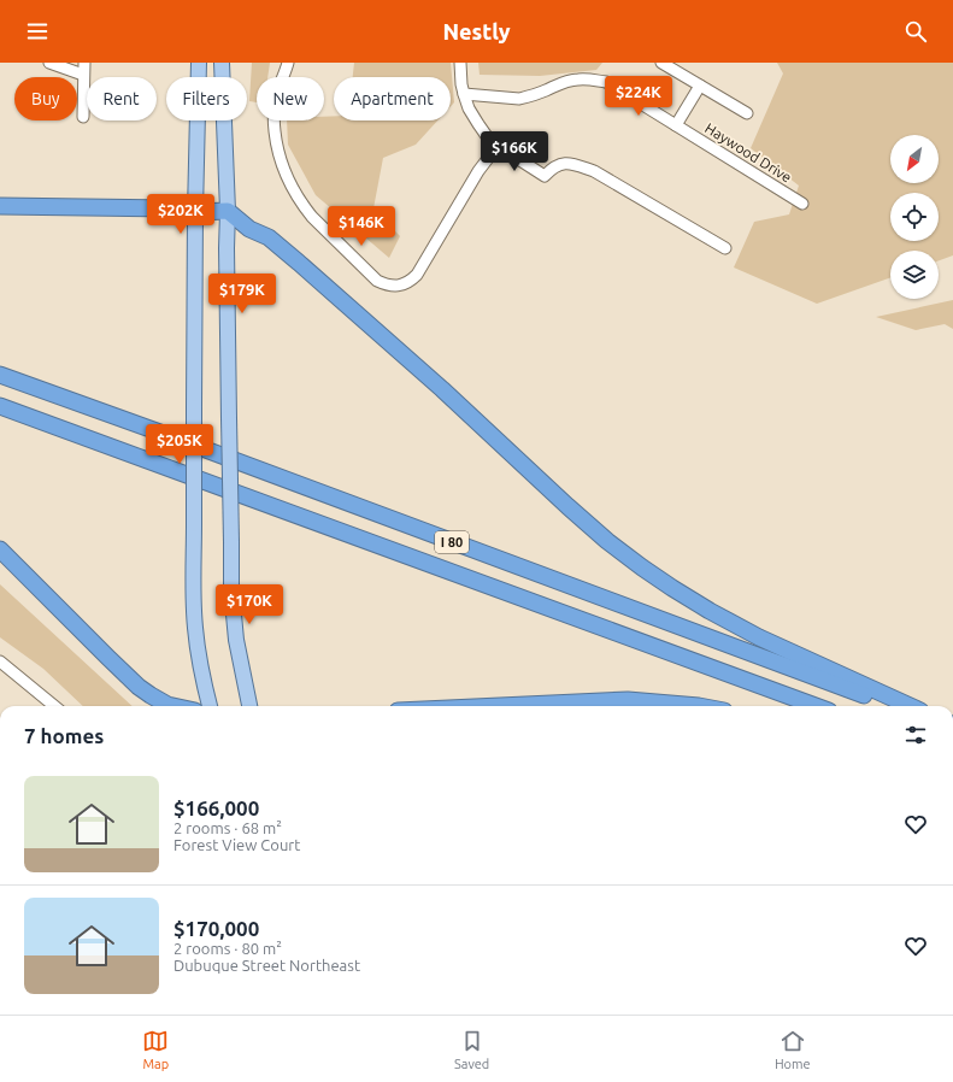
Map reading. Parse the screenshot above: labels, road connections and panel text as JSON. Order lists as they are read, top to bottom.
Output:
{
  "streets": {
    "highway": ["I 80"],
    "street": ["Haywood Drive"]
  },
  "north": "bottom left",
  "page": {
    "header": "Nestly",
    "price": [
      "$224K",
      "$166K",
      "$202K",
      "$146K",
      "$179K",
      "$205K",
      "$170K"
    ],
    "chip": [
      "Buy",
      "Rent",
      "Filters",
      "New",
      "Apartment"
    ],
    "heading": "7 homes",
    "list": [
      {
        "name": "$166,000",
        "note": "2 rooms · 68 m² · Forest View Court"
      },
      {
        "name": "$170,000",
        "note": "2 rooms · 80 m² · Dubuque Street Northeast"
      }
    ],
    "tabs": ["Map", "Saved", "Home"]
  }
}
